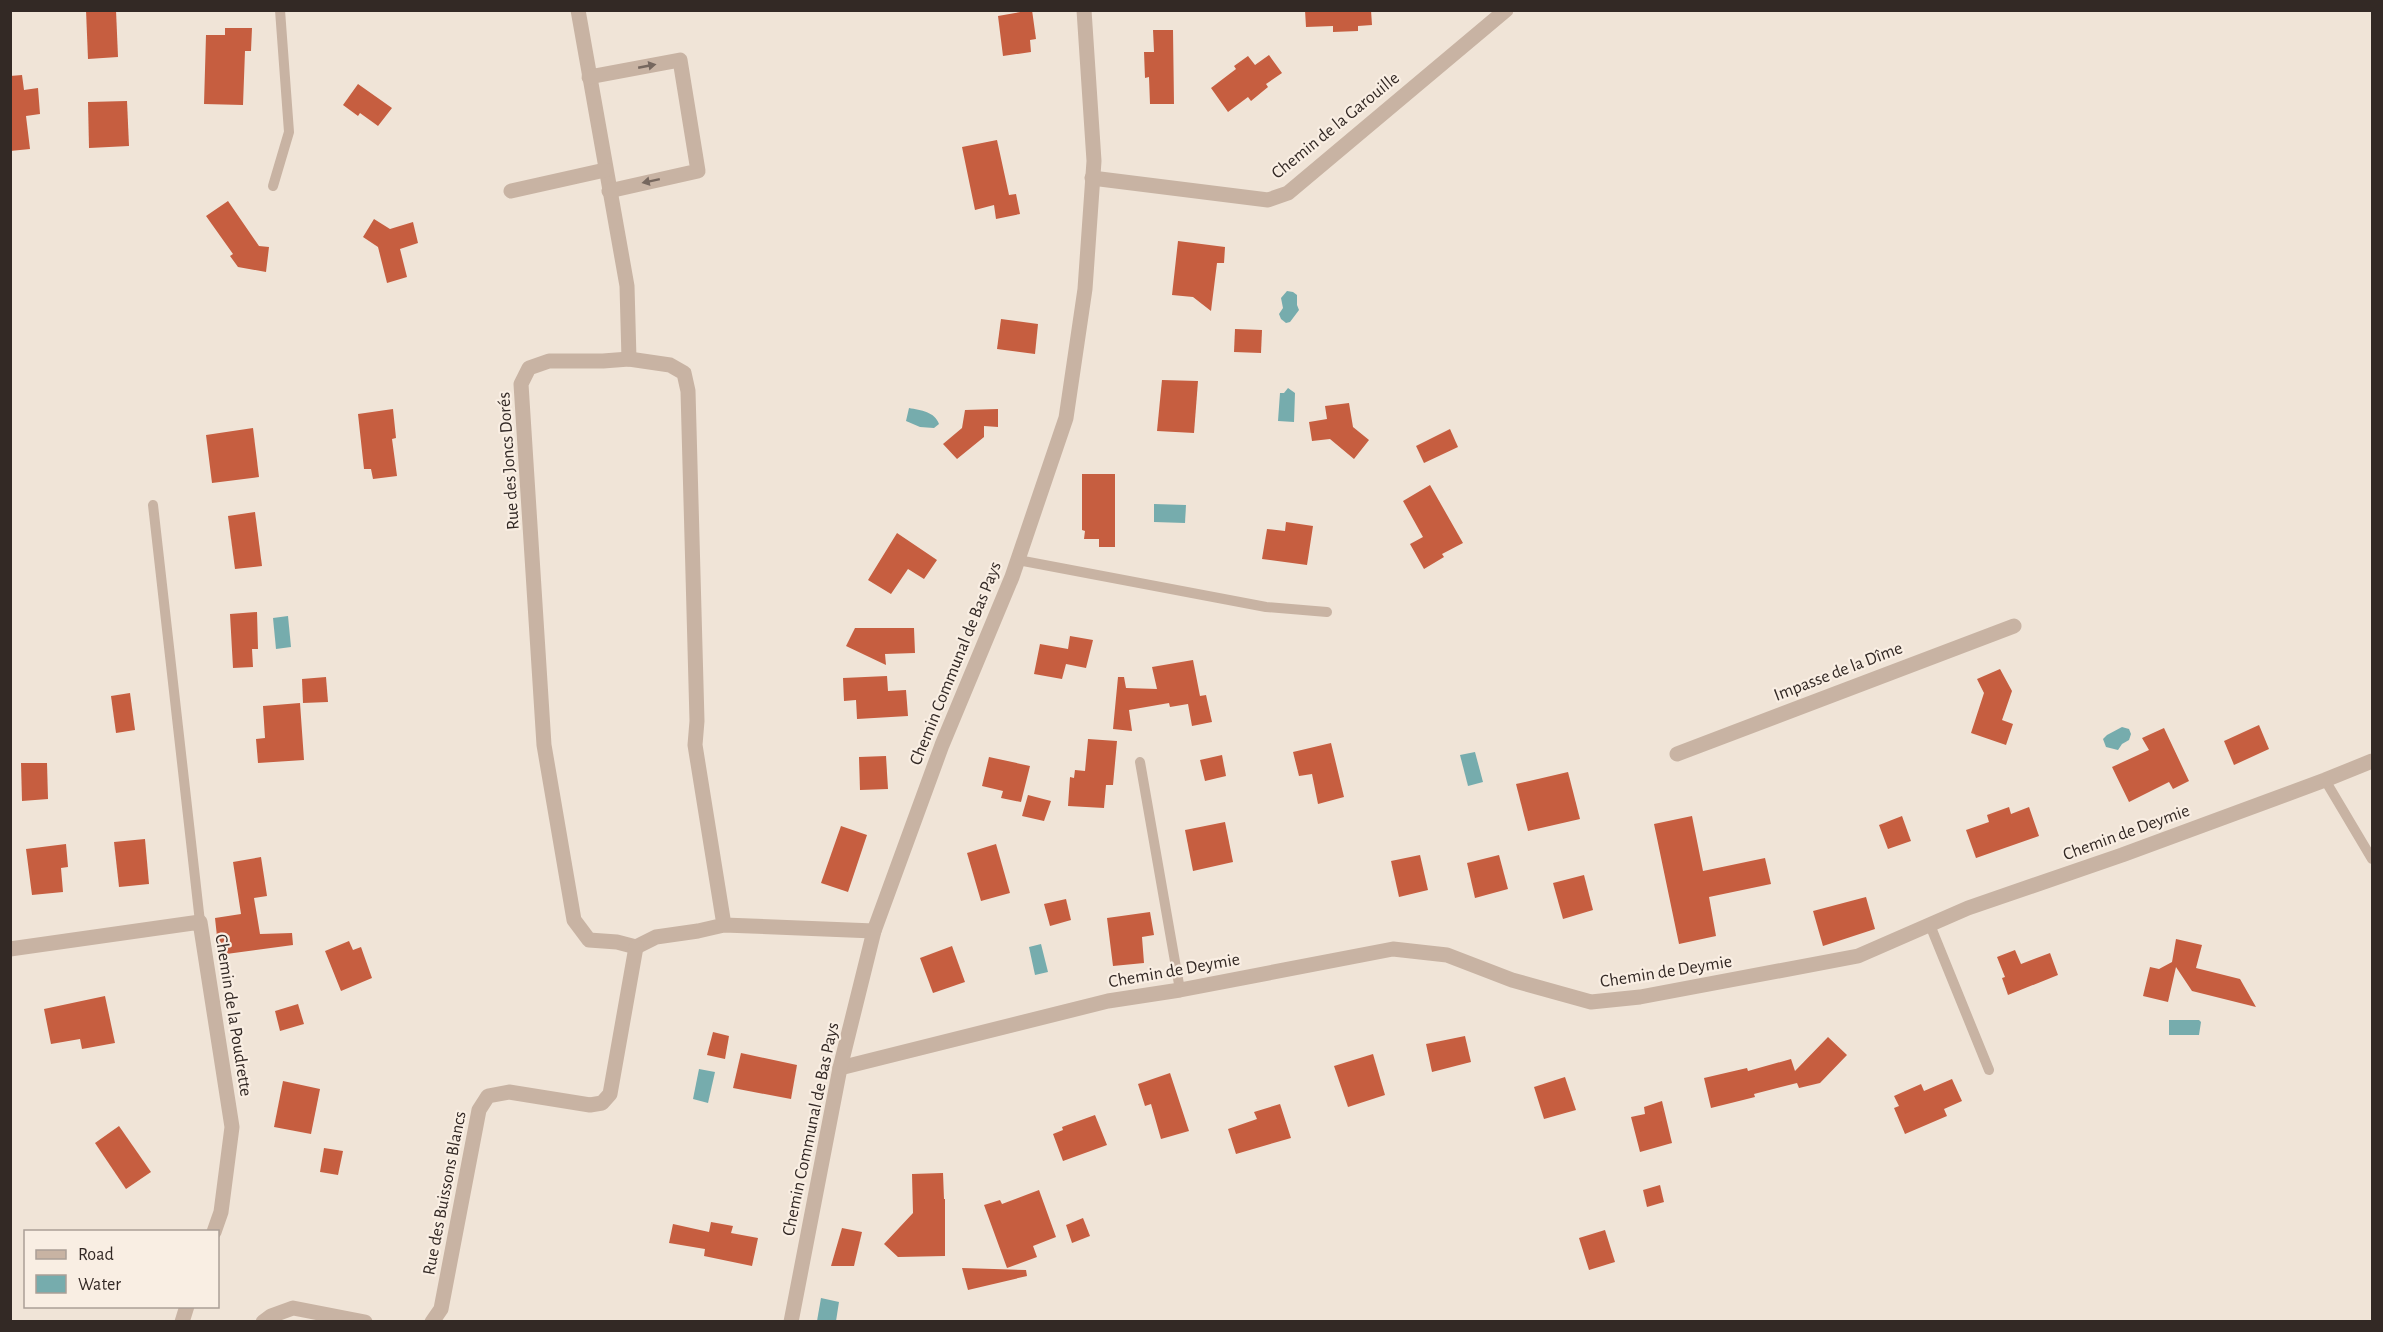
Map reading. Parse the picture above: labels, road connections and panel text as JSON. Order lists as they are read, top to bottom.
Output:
{
  "streets": {
    "street": [
      "Chemin de la Garouille",
      "Rue des Joncs Dorés",
      "Chemin Communal de Bas Pays",
      "Impasse de la Dîme",
      "Chemin de Deymie",
      "Chemin de la Poudrette",
      "Rue des Buissons Blancs"
    ]
  },
  "crossings": [
    ["Chemin de la Garouille", "Chemin Communal de Bas Pays"],
    ["Rue des Joncs Dorés", "Rue des Buissons Blancs"],
    ["Chemin Communal de Bas Pays", "Chemin de Deymie"]
  ],
  "legend": ["Road", "Water"]
}
